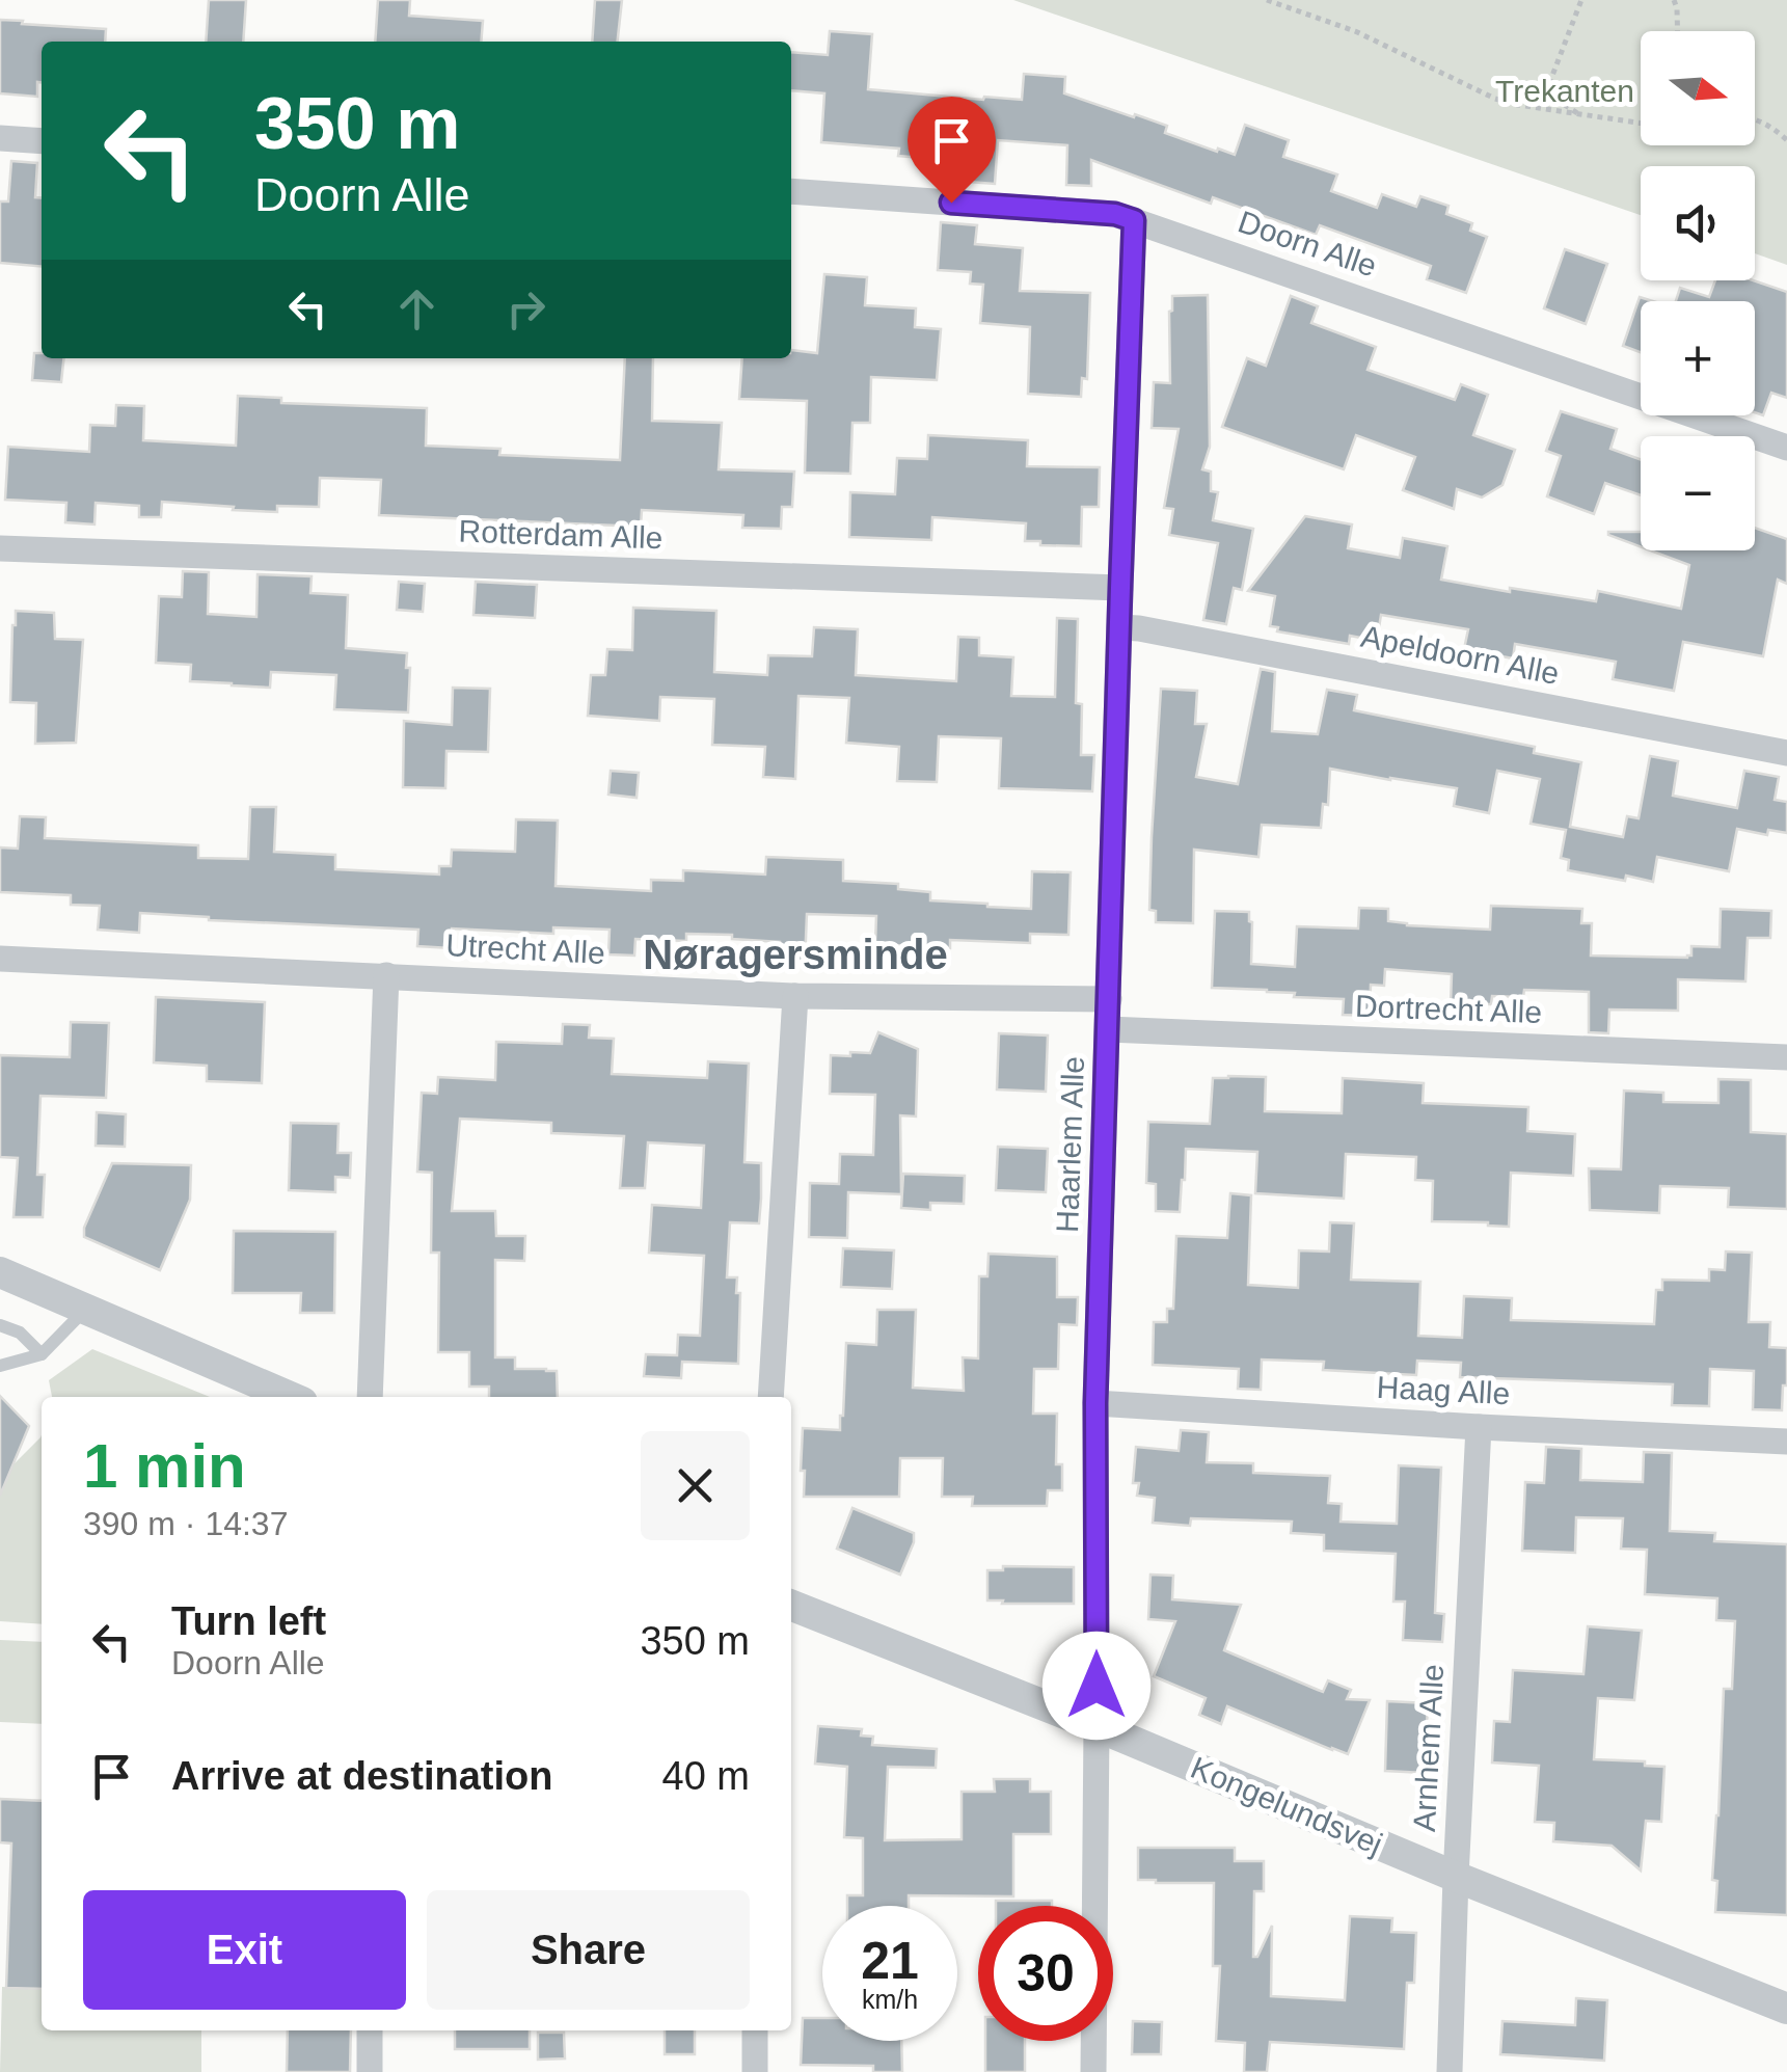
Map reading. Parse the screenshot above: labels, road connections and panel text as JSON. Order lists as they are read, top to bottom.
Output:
{
  "streets": {
    "street": [
      "Doorn Alle",
      "Rotterdam Alle",
      "Apeldoorn Alle",
      "Utrecht Alle",
      "Dortrecht Alle",
      "Haarlem Alle",
      "Haag Alle",
      "Arnhem Alle",
      "Kongelundsvej"
    ]
  },
  "crossings": [
    ["Doorn Alle", "Haarlem Alle"],
    ["Rotterdam Alle", "Haarlem Alle"],
    ["Apeldoorn Alle", "Haarlem Alle"],
    ["Utrecht Alle", "Haarlem Alle"],
    ["Dortrecht Alle", "Haarlem Alle"],
    ["Haarlem Alle", "Haag Alle"],
    ["Haarlem Alle", "Kongelundsvej"],
    ["Haag Alle", "Arnhem Alle"],
    ["Arnhem Alle", "Kongelundsvej"]
  ],
  "districts": ["Nøragersminde"],
  "parks": ["Trekanten"],
  "north": "right",
  "page": {
    "map_buttons": ["+", "−"],
    "turn": ["350 m", "Doorn Alle"],
    "heading": ["1 min", "390 m · 14:37"],
    "list": [
      {
        "name": "Turn left",
        "note": "Doorn Alle",
        "value": "350 m"
      },
      {
        "name": "Arrive at destination",
        "value": "40 m"
      }
    ],
    "buttons": ["Exit", "Share"],
    "speed": "21 km/h",
    "limit": "30"
  }
}
